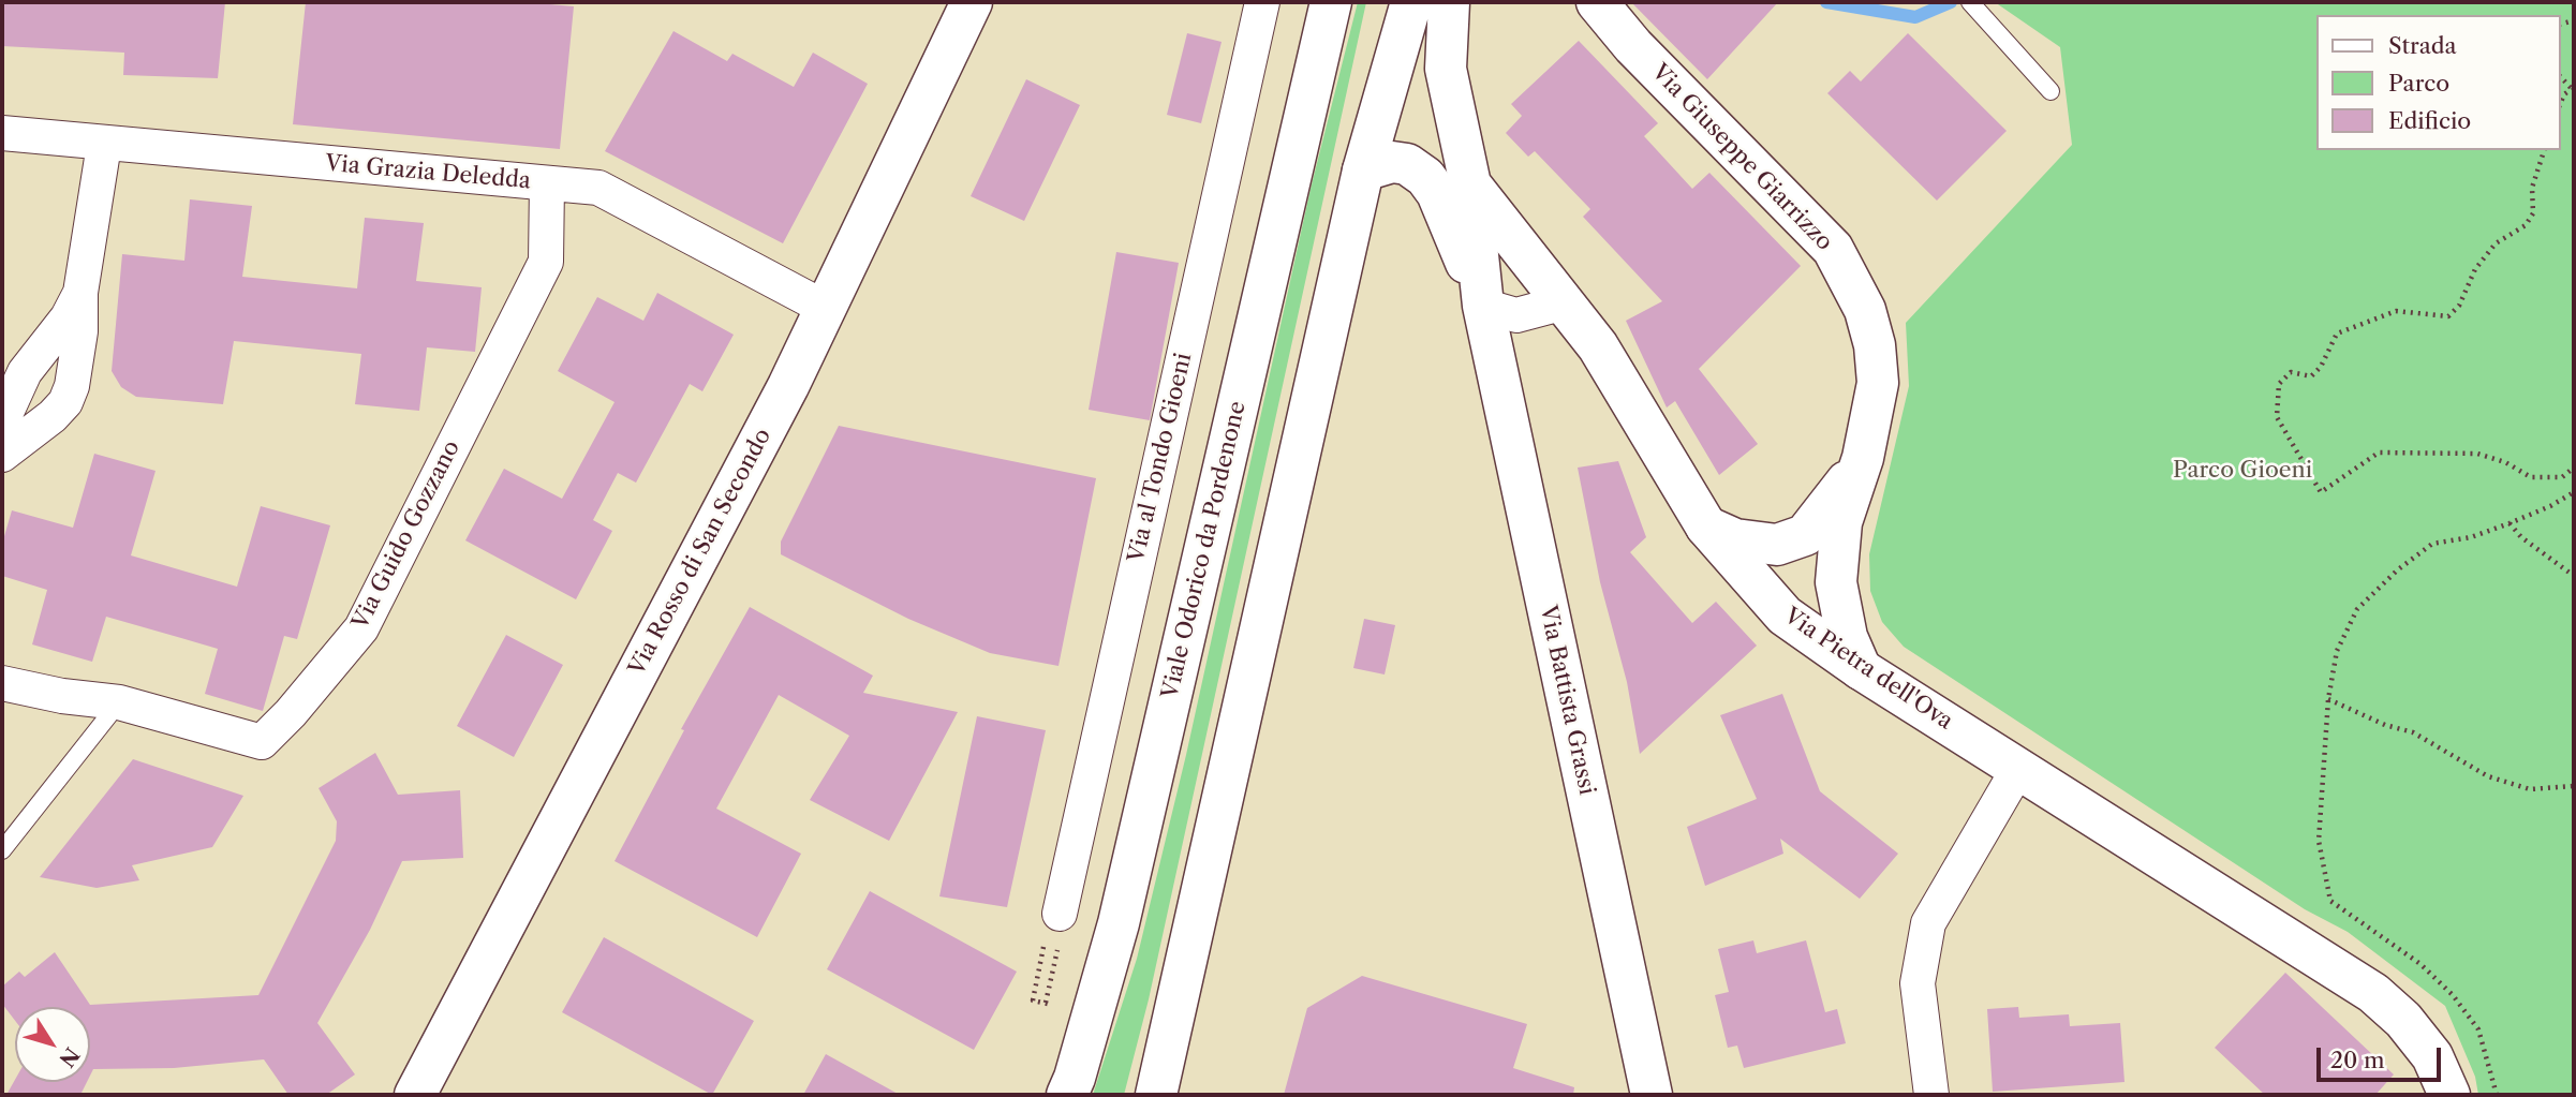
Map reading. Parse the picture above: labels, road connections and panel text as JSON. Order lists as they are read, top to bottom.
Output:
{
  "streets": {
    "main road": [
      "Via Giuseppe Giarrizzo",
      "Viale Odorico da Pordenone",
      "Via Rosso di San Secondo",
      "Via Pietra dell'Ova",
      "Via Battista Grassi"
    ],
    "street": ["Via Grazia Deledda", "Via al Tondo Gioeni", "Via Guido Gozzano"]
  },
  "crossings": [
    ["Via Giuseppe Giarrizzo", "Via Pietra dell'Ova"],
    ["Via Grazia Deledda", "Via Guido Gozzano"],
    ["Via Grazia Deledda", "Via Rosso di San Secondo"]
  ],
  "parks": ["Parco Gioeni"],
  "legend": ["Strada", "Parco", "Edificio"],
  "scale_bar": "20 m",
  "north": "bottom right"
}
